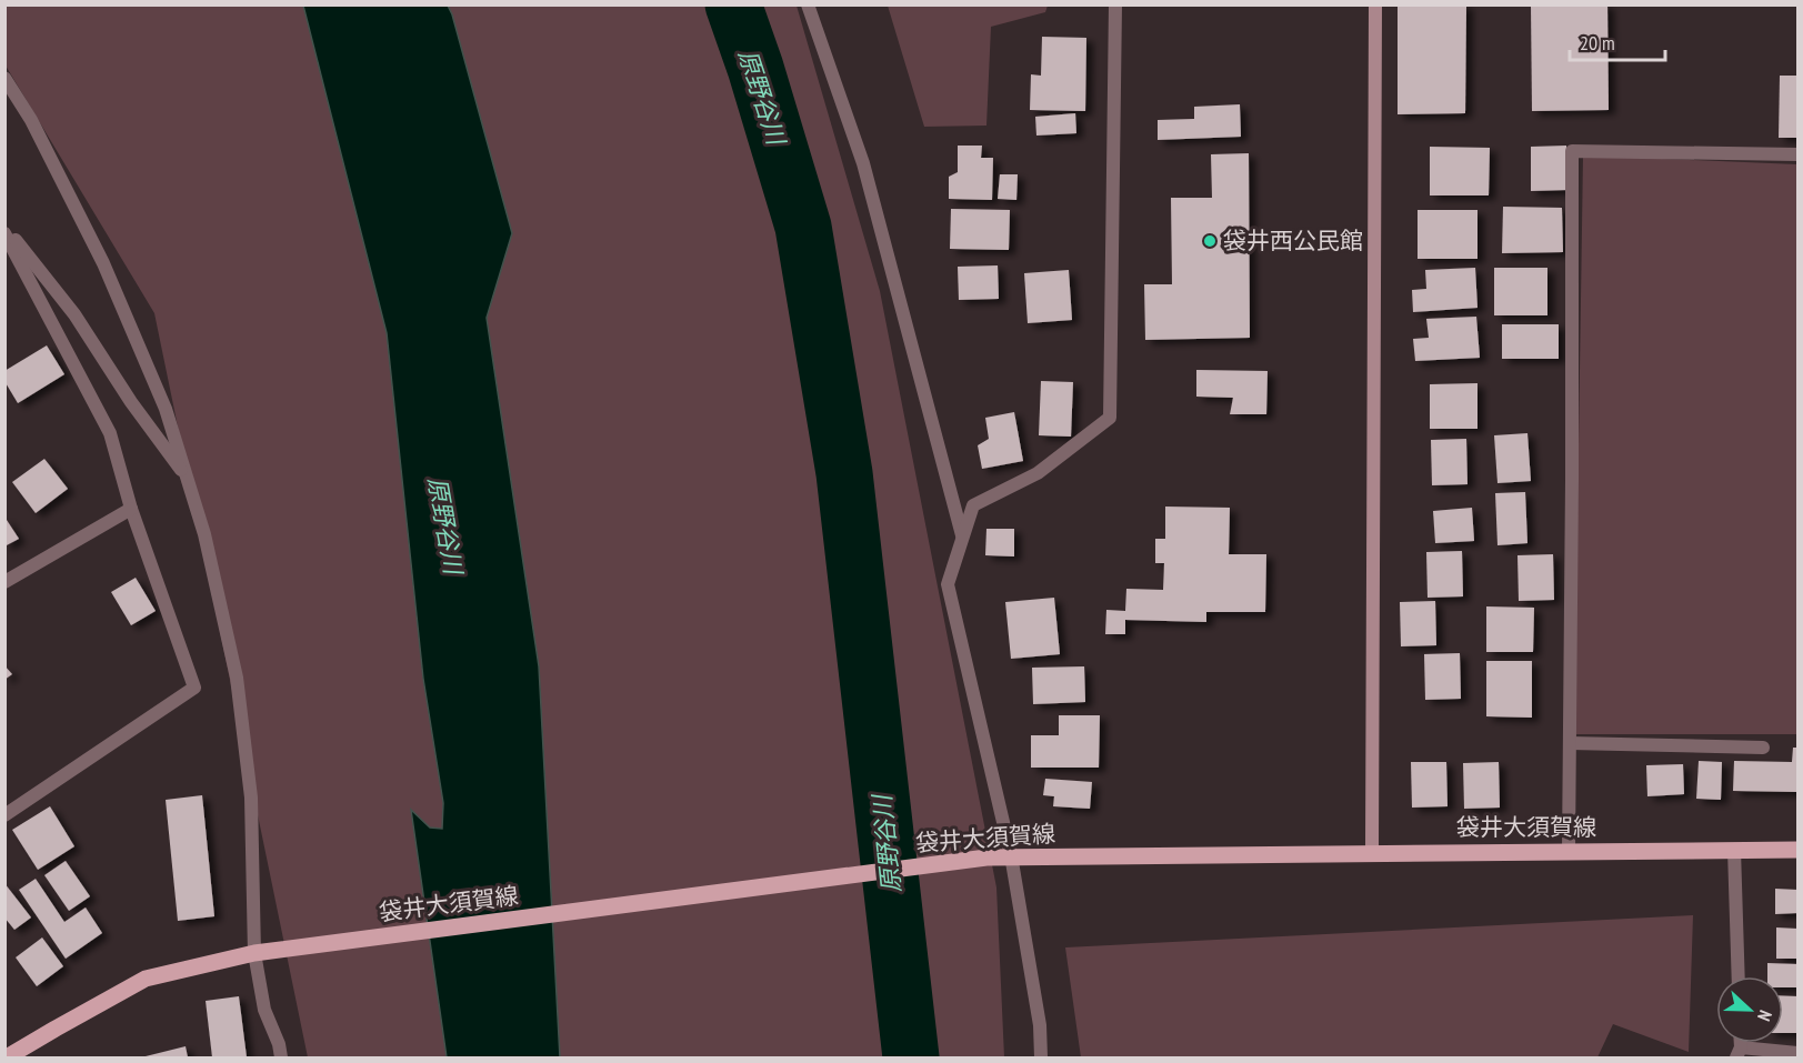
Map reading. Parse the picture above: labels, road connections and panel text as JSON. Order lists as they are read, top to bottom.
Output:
{
  "streets": {
    "main road": ["袋井大須賀線"]
  },
  "water": ["原野谷川"],
  "places": ["袋井西公民館"],
  "scale_bar": "20 m",
  "north": "right"
}
